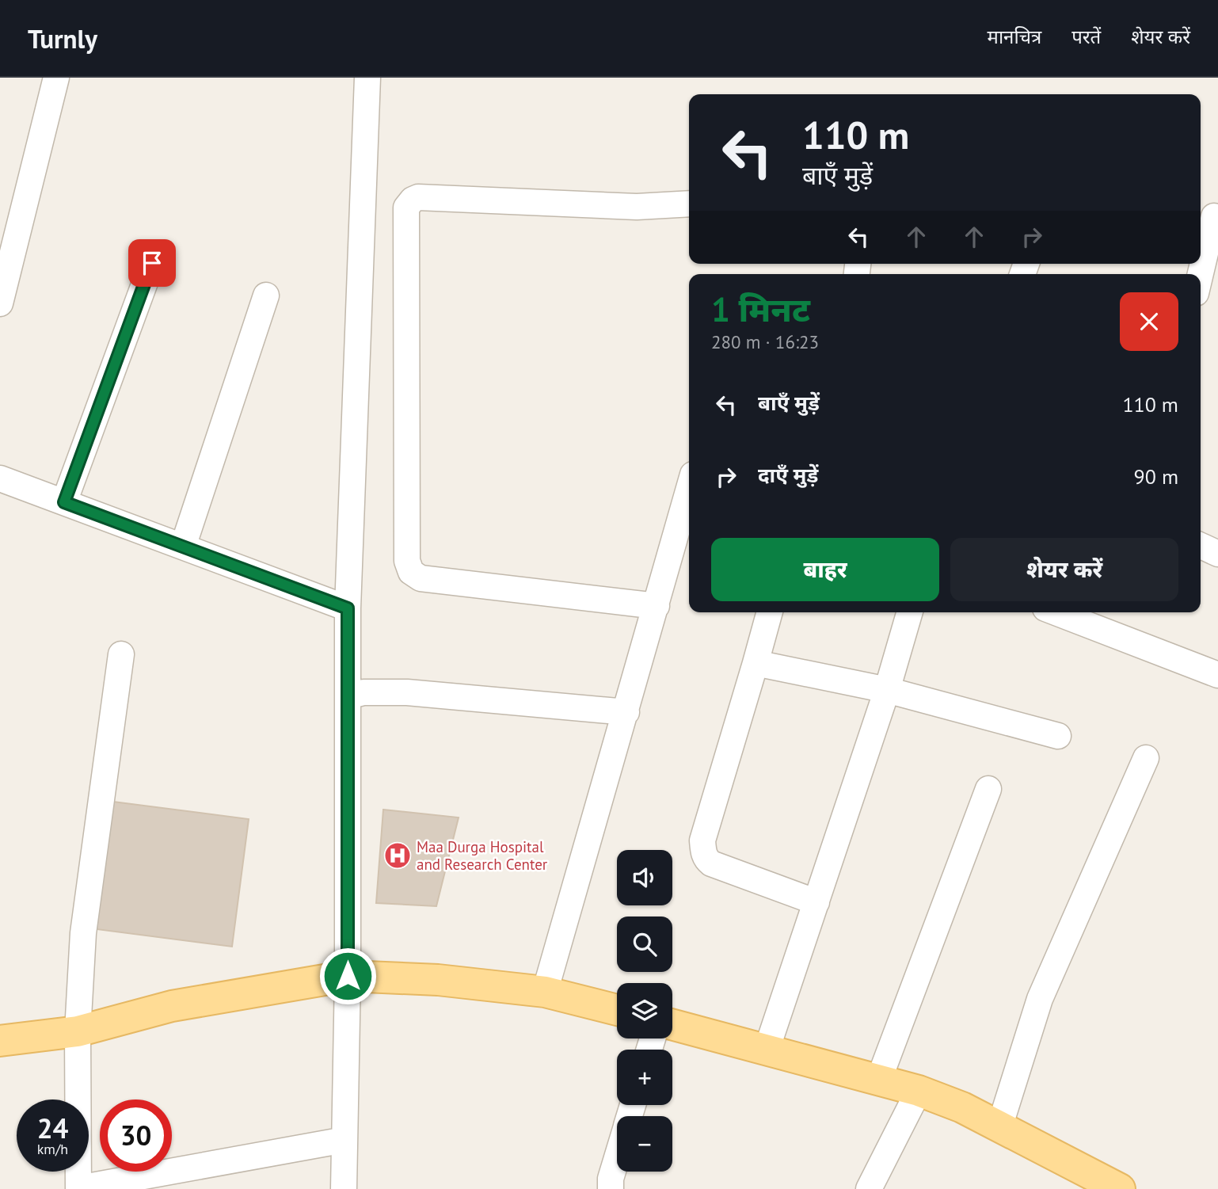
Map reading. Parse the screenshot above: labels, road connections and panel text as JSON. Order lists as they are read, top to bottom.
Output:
{
  "places": {
    "hospital": ["Maa Durga Hospital and Research Center"]
  },
  "page": {
    "header": "Turnly",
    "nav": ["मानचित्र", "परतें", "शेयर करें"],
    "turn": ["110 m", "बाएँ मुड़ें"],
    "heading": ["1 मिनट", "280 m · 16:23"],
    "list": [
      {
        "name": "बाएँ मुड़ें",
        "value": "110 m"
      },
      {
        "name": "दाएँ मुड़ें",
        "value": "90 m"
      }
    ],
    "buttons": ["बाहर", "शेयर करें"],
    "map_buttons": ["+", "−"],
    "speed": "24 km/h",
    "limit": "30"
  }
}
